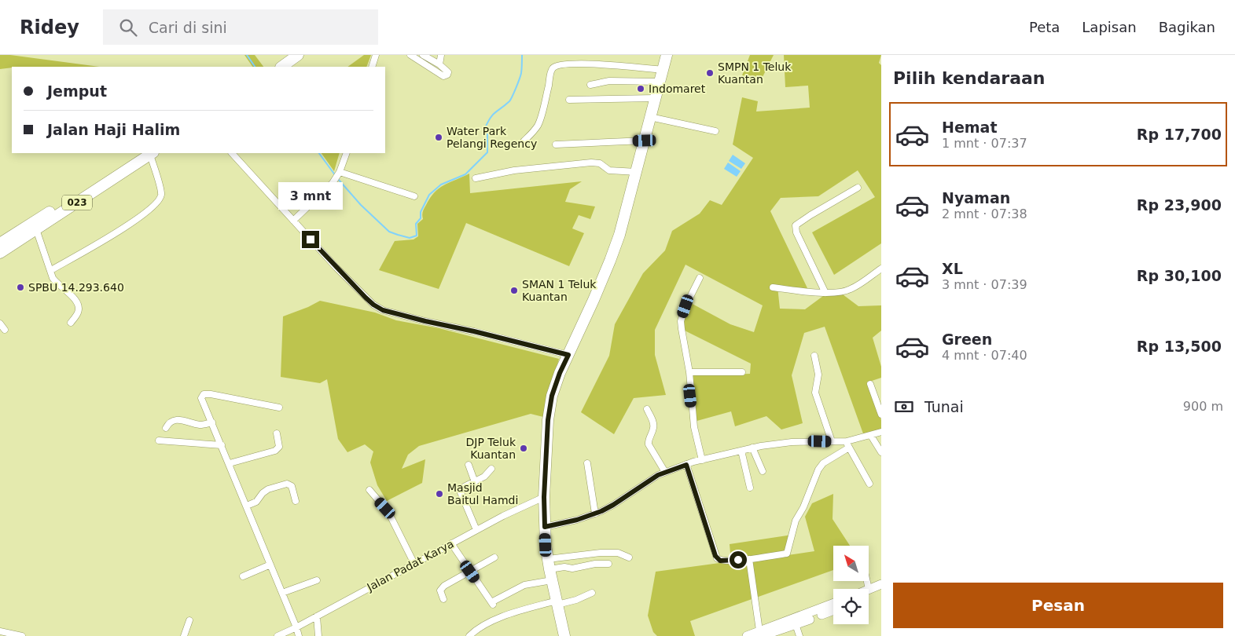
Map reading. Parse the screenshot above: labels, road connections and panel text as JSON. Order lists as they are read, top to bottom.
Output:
{
  "streets": {
    "highway": ["023"],
    "street": ["Jalan Padat Karya"]
  },
  "places": [
    "SMPN 1 Teluk Kuantan",
    "Indomaret",
    "Water Park Pelangi Regency",
    "SPBU 14.293.640",
    "SMAN 1 Teluk Kuantan",
    "DJP Teluk Kuantan",
    "Masjid Baitul Hamdi"
  ],
  "north": "top left",
  "page": {
    "header": "Ridey",
    "search": "Cari di sini",
    "nav": ["Peta", "Lapisan", "Bagikan"],
    "heading": "Pilih kendaraan",
    "banner": ["Jemput", "Jalan Haji Halim"],
    "list": [
      {
        "name": "Hemat",
        "note": "1 mnt · 07:37",
        "value": "Rp 17,700"
      },
      {
        "name": "Nyaman",
        "note": "2 mnt · 07:38",
        "value": "Rp 23,900"
      },
      {
        "name": "XL",
        "note": "3 mnt · 07:39",
        "value": "Rp 30,100"
      },
      {
        "name": "Green",
        "note": "4 mnt · 07:40",
        "value": "Rp 13,500"
      }
    ],
    "bubble": "3 mnt",
    "pay": ["Tunai", "900 m"],
    "buttons": "Pesan"
  }
}
